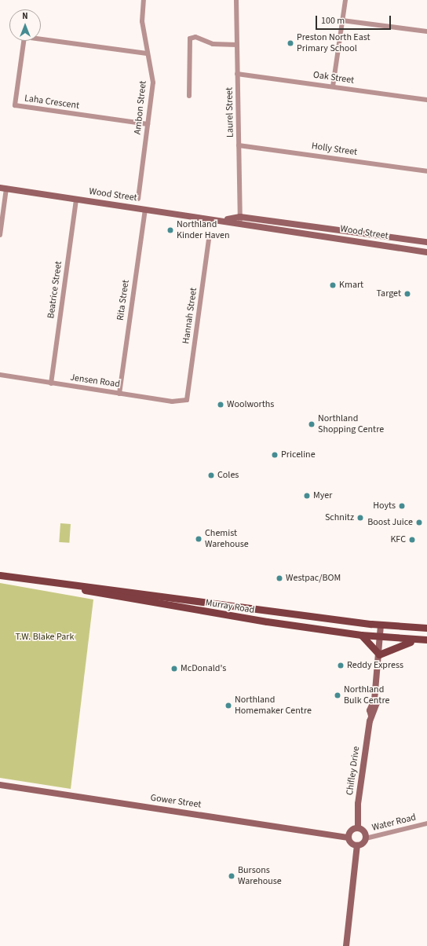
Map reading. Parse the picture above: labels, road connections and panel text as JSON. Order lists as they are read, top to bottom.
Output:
{
  "streets": {
    "main road": ["Murray Road"],
    "street": [
      "Oak Street",
      "Laha Crescent",
      "Ambon Street",
      "Laurel Street",
      "Holly Street",
      "Wood Street",
      "Beatrice Street",
      "Rita Street",
      "Hannah Street",
      "Jensen Road",
      "Chifley Drive",
      "Gower Street",
      "Water Road"
    ]
  },
  "crossings": [
    ["Oak Street", "Laurel Street"],
    ["Laha Crescent", "Ambon Street"],
    ["Laurel Street", "Holly Street"],
    ["Laurel Street", "Wood Street"],
    ["Wood Street", "Beatrice Street"],
    ["Wood Street", "Rita Street"],
    ["Beatrice Street", "Jensen Road"],
    ["Rita Street", "Jensen Road"],
    ["Hannah Street", "Jensen Road"],
    ["Murray Road", "Chifley Drive"],
    ["Chifley Drive", "Gower Street"],
    ["Chifley Drive", "Water Road"],
    ["Gower Street", "Water Road"]
  ],
  "parks": ["T.W. Blake Park"],
  "places": [
    "Preston North East Primary School",
    "Northland Kinder Haven",
    "Kmart",
    "Target",
    "Woolworths",
    "Northland Shopping Centre",
    "Priceline",
    "Coles",
    "Myer",
    "Hoyts",
    "Schnitz",
    "Boost Juice",
    "Chemist Warehouse",
    "KFC",
    "Westpac/BOM",
    "Reddy Express",
    "McDonald's",
    "Northland Bulk Centre",
    "Northland Homemaker Centre",
    "Bursons Warehouse"
  ],
  "scale_bar": "100 m",
  "north": "top"
}
